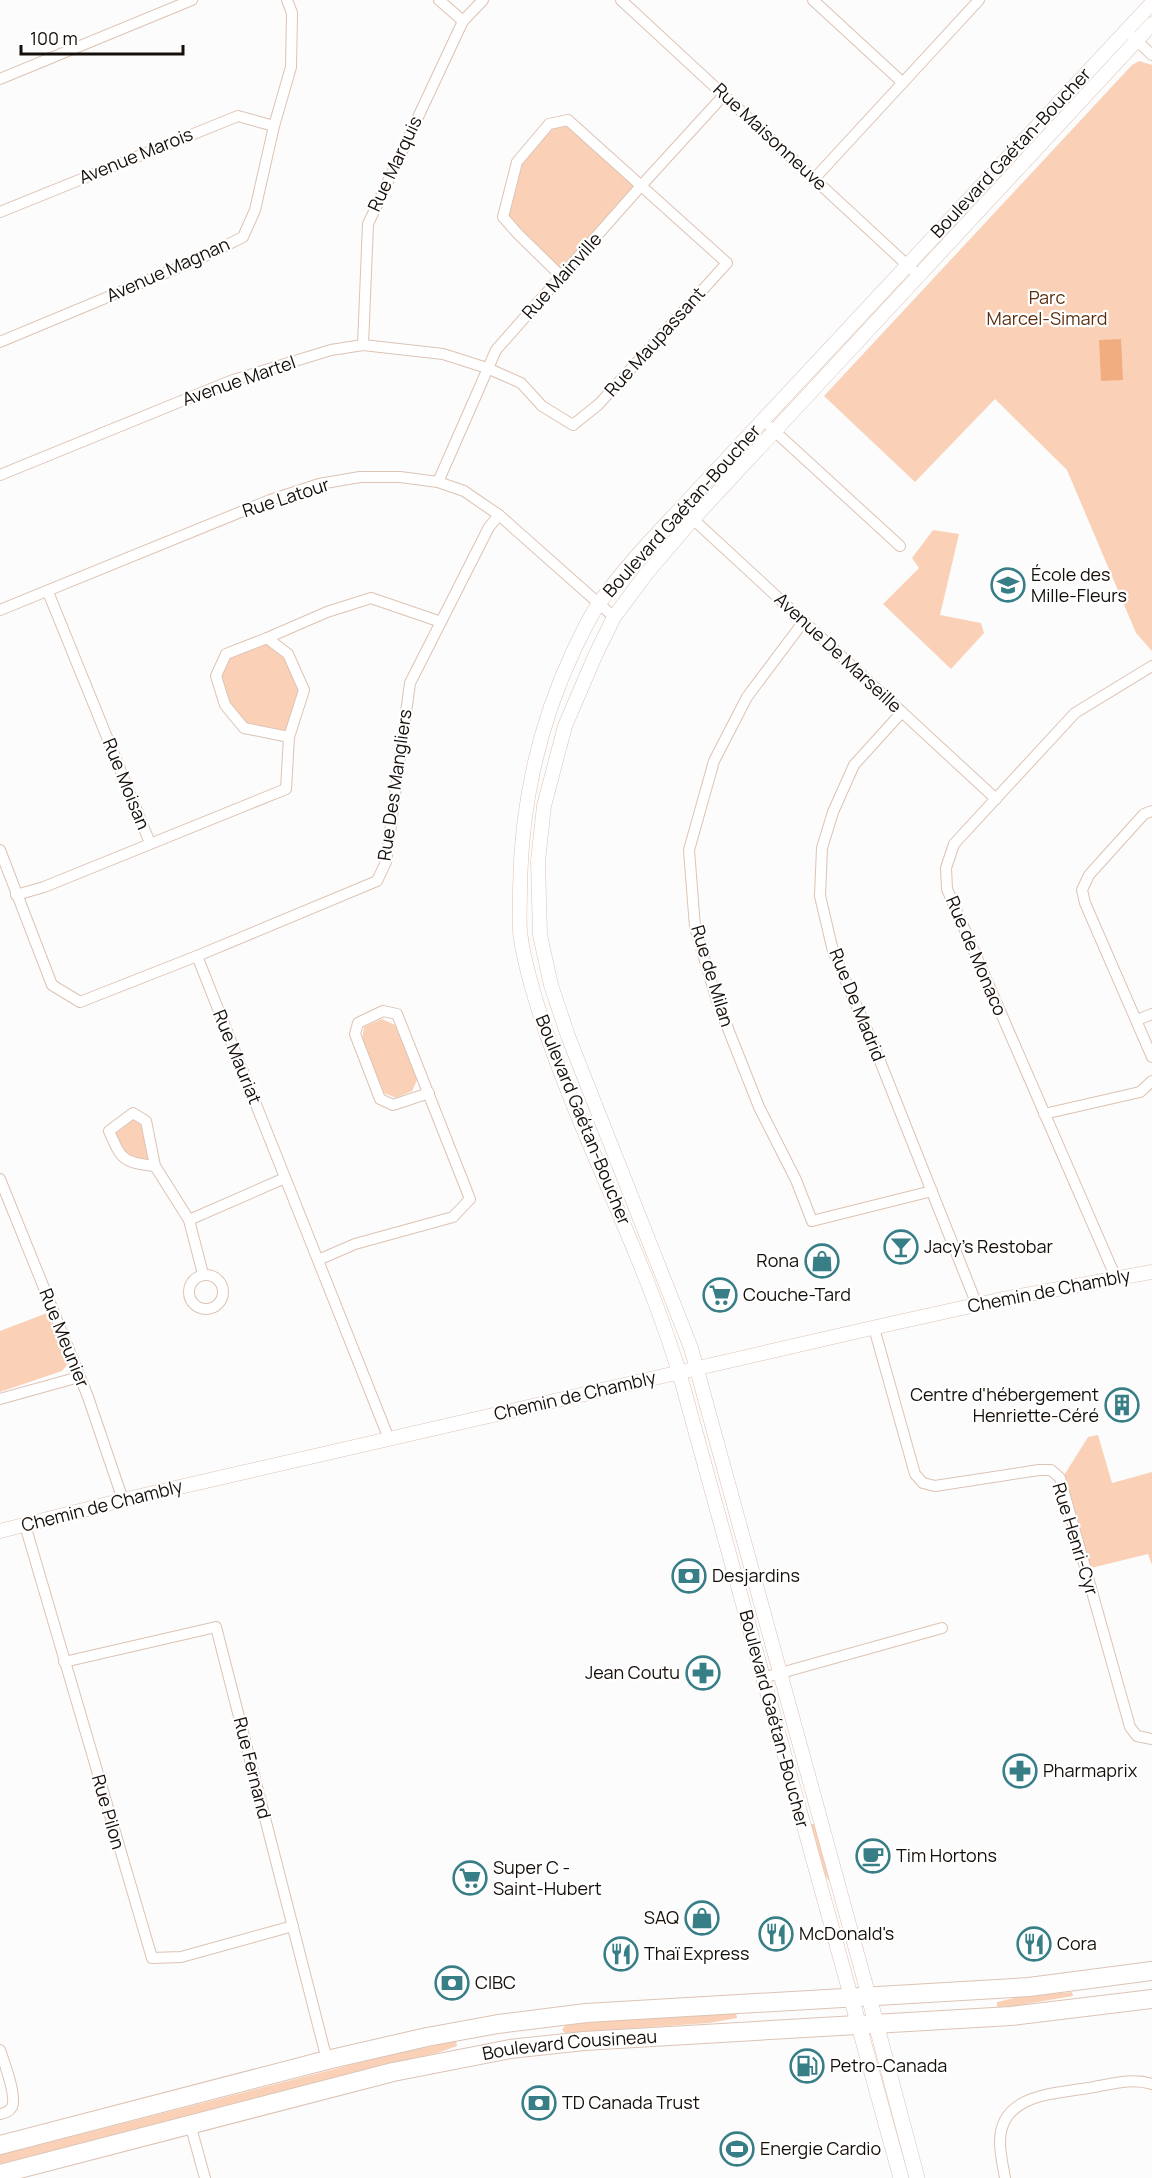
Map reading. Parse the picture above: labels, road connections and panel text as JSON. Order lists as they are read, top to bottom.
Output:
{
  "streets": {
    "main road": ["Boulevard Gaétan-Boucher", "Boulevard Cousineau"],
    "street": [
      "Rue Maisonneuve",
      "Avenue Marois",
      "Rue Marquis",
      "Avenue Magnan",
      "Rue Mainville",
      "Rue Maupassant",
      "Avenue Martel",
      "Rue Latour",
      "Avenue De Marseille",
      "Rue Moisan",
      "Rue Des Mangliers",
      "Rue de Monaco",
      "Rue de Milan",
      "Rue De Madrid",
      "Rue Mauriat",
      "Chemin de Chambly",
      "Rue Meunier",
      "Rue Henri-Cyr",
      "Rue Fernand",
      "Rue Pilon"
    ]
  },
  "crossings": [
    ["Rue Maisonneuve", "Boulevard Gaétan-Boucher"],
    ["Rue Maisonneuve", "Rue Mainville"],
    ["Boulevard Gaétan-Boucher", "Rue Latour"],
    ["Boulevard Gaétan-Boucher", "Avenue De Marseille"],
    ["Boulevard Gaétan-Boucher", "Chemin de Chambly"],
    ["Boulevard Gaétan-Boucher", "Boulevard Cousineau"],
    ["Avenue Marois", "Avenue Magnan"],
    ["Rue Marquis", "Avenue Martel"],
    ["Rue Mainville", "Rue Maupassant"],
    ["Rue Mainville", "Avenue Martel"],
    ["Rue Mainville", "Rue Latour"],
    ["Rue Maupassant", "Avenue Martel"],
    ["Rue Latour", "Rue Moisan"],
    ["Rue Latour", "Rue Des Mangliers"],
    ["Avenue De Marseille", "Rue de Monaco"],
    ["Avenue De Marseille", "Rue de Milan"],
    ["Avenue De Marseille", "Rue De Madrid"],
    ["Rue Des Mangliers", "Rue Mauriat"],
    ["Rue de Monaco", "Chemin de Chambly"],
    ["Rue de Milan", "Rue De Madrid"],
    ["Rue De Madrid", "Chemin de Chambly"],
    ["Rue Mauriat", "Chemin de Chambly"],
    ["Chemin de Chambly", "Rue Meunier"],
    ["Chemin de Chambly", "Rue Henri-Cyr"],
    ["Chemin de Chambly", "Rue Pilon"],
    ["Rue Fernand", "Rue Pilon"],
    ["Rue Fernand", "Boulevard Cousineau"]
  ],
  "parks": ["Parc Marcel-Simard"],
  "places": {
    "school or university": ["École des Mille-Fleurs"],
    "bar": ["Jacy's Restobar"],
    "shop": ["Rona", "SAQ"],
    "supermarket": ["Couche-Tard", "Super C - Saint-Hubert"],
    "building": ["Centre d'hébergement Henriette-Céré"],
    "bank": ["Desjardins", "CIBC", "TD Canada Trust"],
    "pharmacy": ["Jean Coutu", "Pharmaprix"],
    "cafe": ["Tim Hortons"],
    "restaurant": ["McDonald's", "Cora", "Thaï Express"],
    "fuel station": ["Petro-Canada"],
    "sports": ["Energie Cardio"]
  },
  "scale_bar": "100 m"
}
